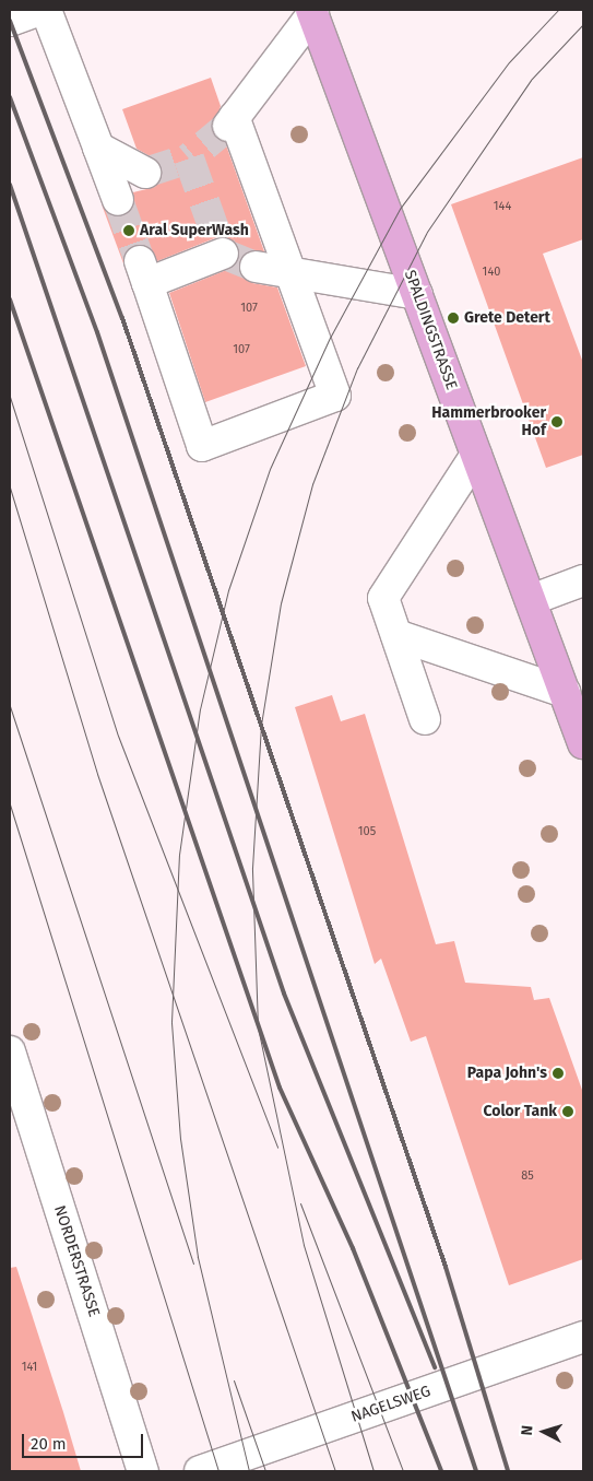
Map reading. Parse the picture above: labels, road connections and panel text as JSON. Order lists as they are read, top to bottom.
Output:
{
  "streets": {
    "main road": ["SPALDINGSTRASSE"],
    "street": ["NORDERSTRASSE", "NAGELSWEG"]
  },
  "places": [
    "Aral SuperWash",
    "Grete Detert",
    "Hammerbrooker Hof",
    "Papa John's",
    "Color Tank"
  ],
  "house_numbers": [
    "144",
    "140",
    "107",
    "107",
    "105",
    "85",
    "141"
  ],
  "scale_bar": "20 m",
  "north": "left"
}
